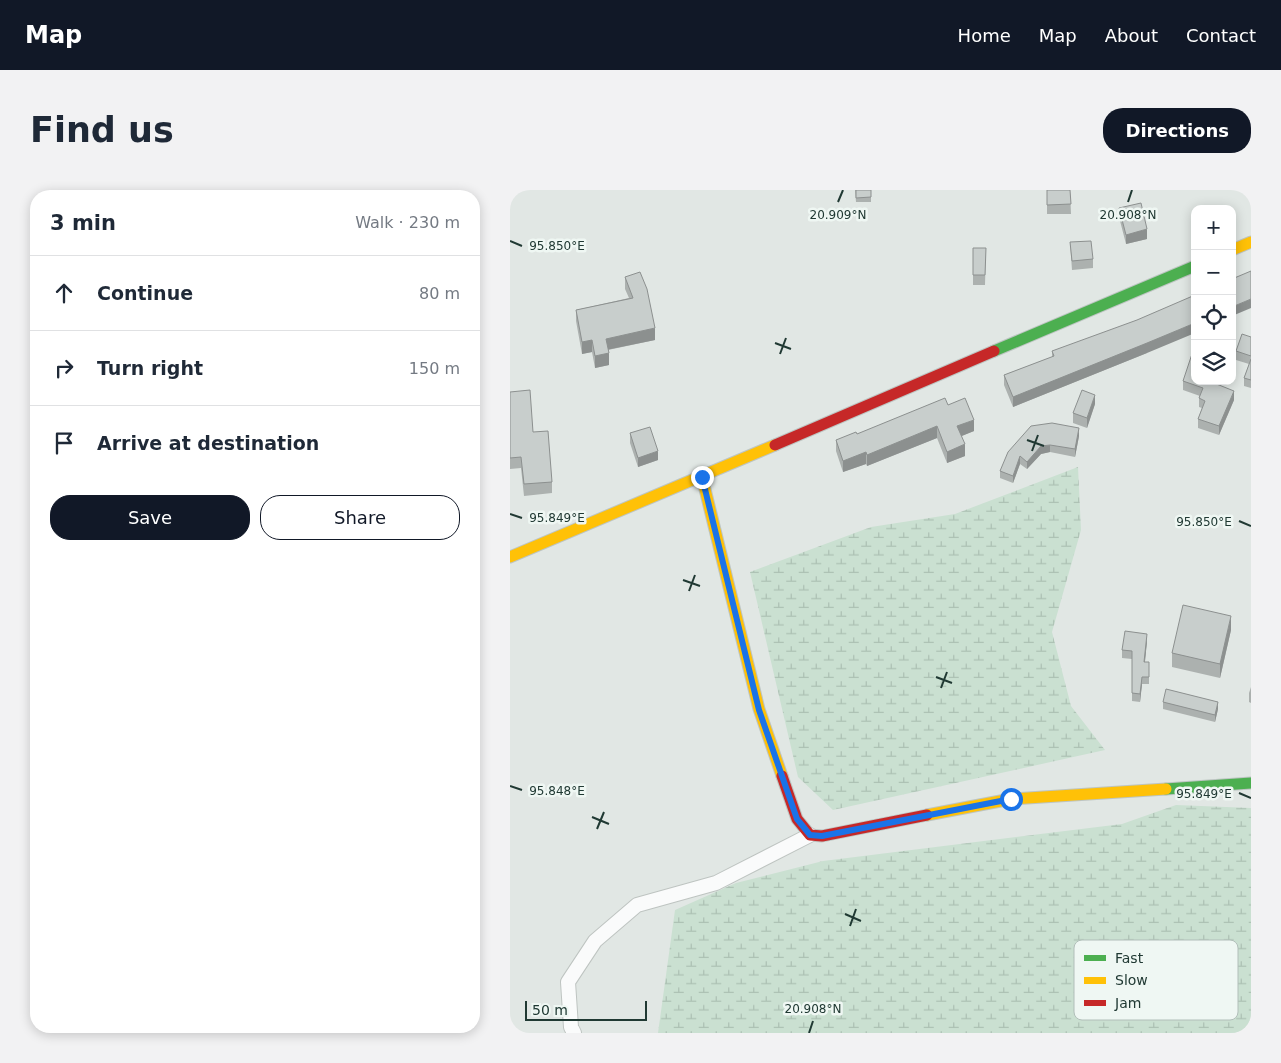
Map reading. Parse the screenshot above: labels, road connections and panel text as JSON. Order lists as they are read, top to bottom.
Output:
{
  "legend": ["Fast", "Slow", "Jam"],
  "scale_bar": "50 m",
  "page": {
    "header": "Map",
    "nav": [
      "Home",
      "Map",
      "About",
      "Contact"
    ],
    "buttons": [
      "Directions",
      ["Save", "Share"]
    ],
    "title": "Find us",
    "heading": ["3 min", "Walk · 230 m"],
    "map_buttons": ["+", "−"],
    "list": [
      ["Continue", "80 m"],
      ["Turn right", "150 m"],
      "Arrive at destination"
    ],
    "scale": "50 m"
  },
  "coordinates": [
    "20.909°N",
    "20.908°N",
    "95.850°E",
    "95.849°E",
    "95.848°E"
  ]
}
